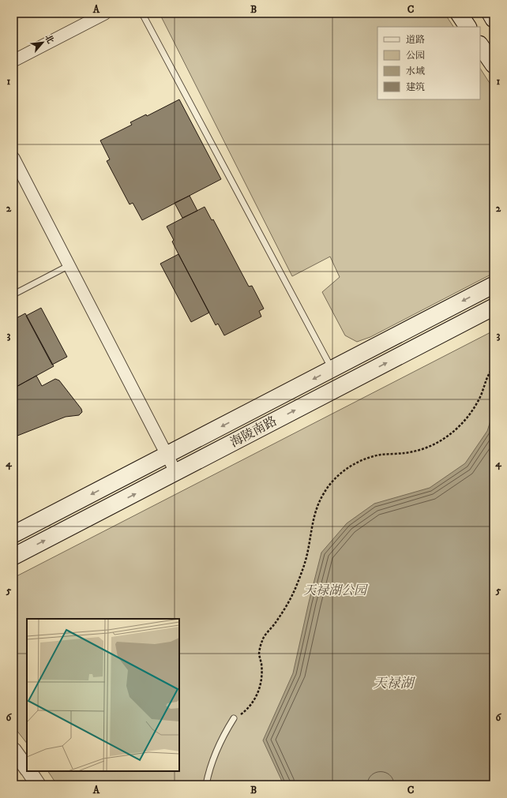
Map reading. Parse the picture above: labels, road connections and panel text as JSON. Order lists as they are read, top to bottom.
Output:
{
  "streets": {
    "main road": ["海陵南路"]
  },
  "water": ["天禄湖"],
  "parks": ["天禄湖公园"],
  "legend": [
    "道路",
    "公园",
    "水域",
    "建筑"
  ],
  "north": "top right",
  "grid": {
    "columns": ["A", "B", "C"],
    "rows": [
      "1",
      "2",
      "3",
      "4",
      "5",
      "6"
    ]
  }
}
